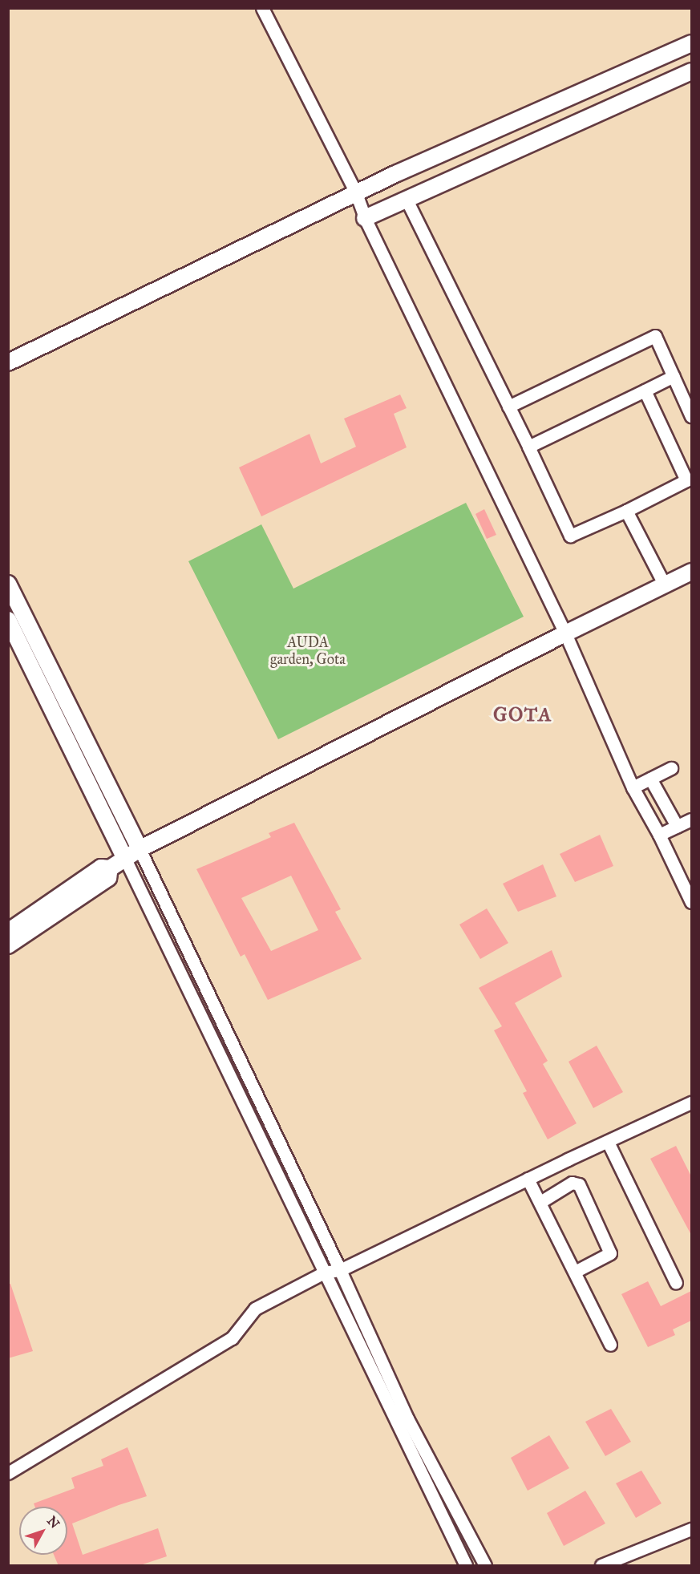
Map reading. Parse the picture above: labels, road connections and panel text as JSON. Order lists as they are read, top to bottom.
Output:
{
  "districts": ["GOTA"],
  "parks": ["AUDA garden, Gota"],
  "north": "top right"
}
